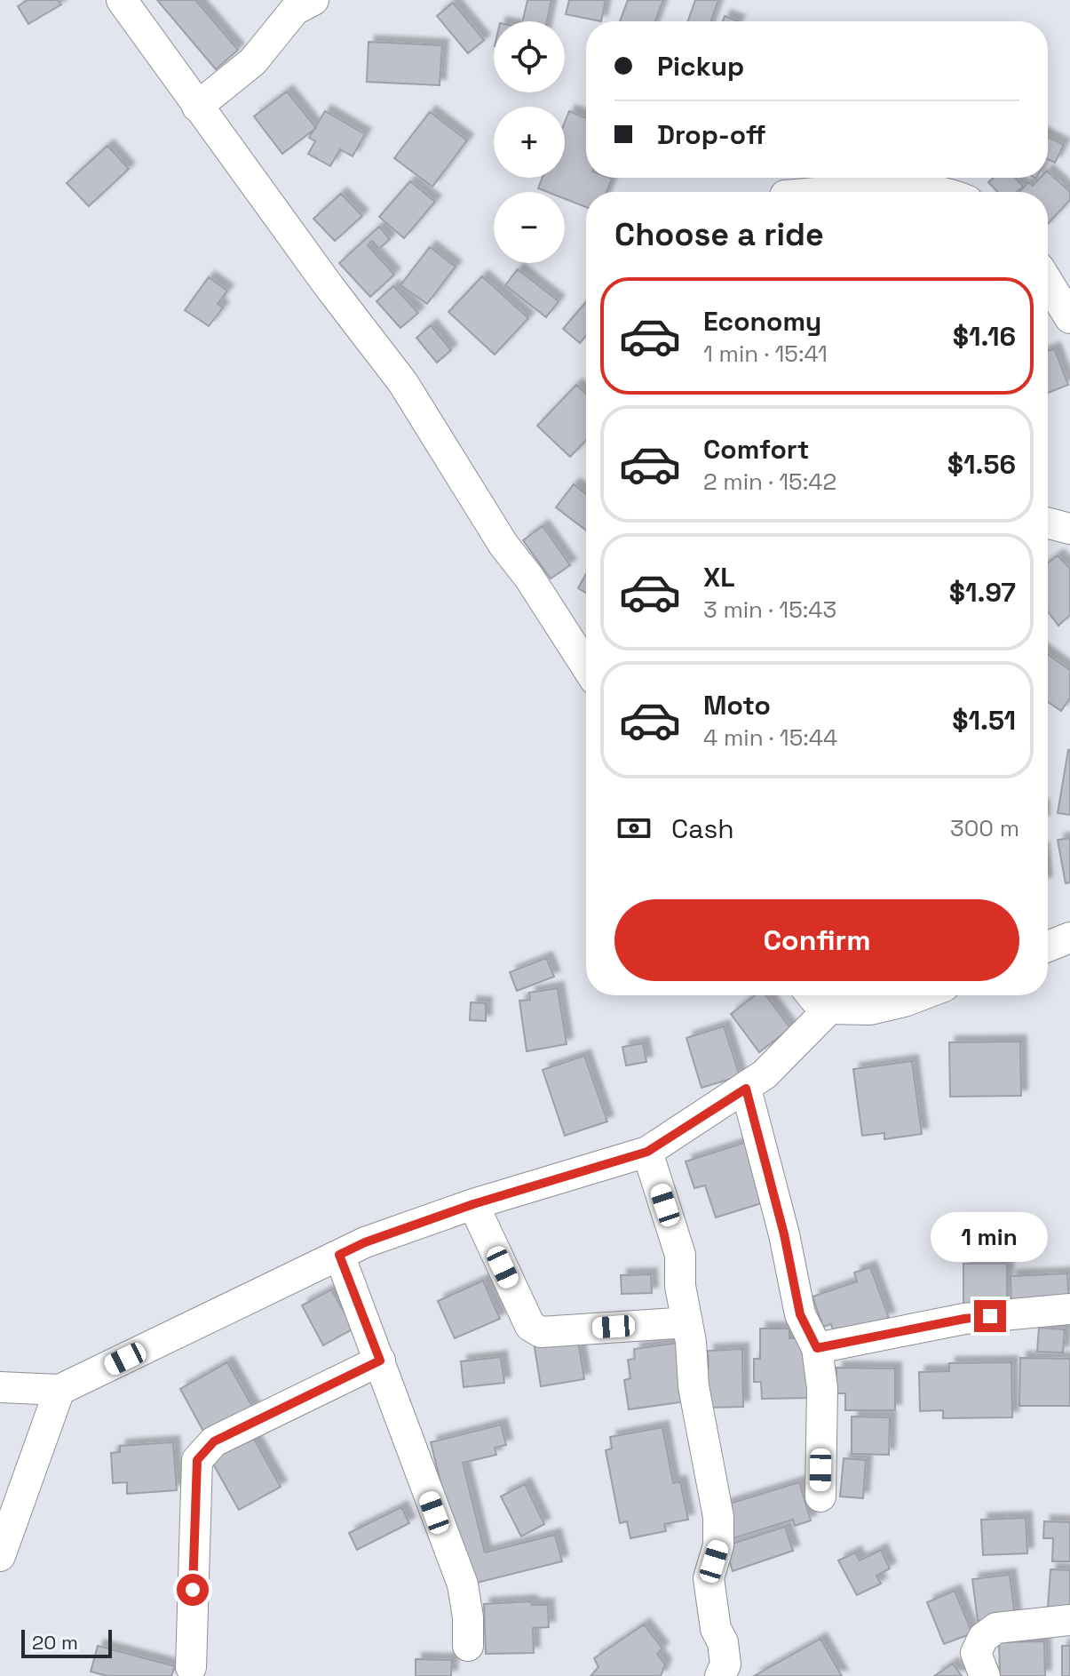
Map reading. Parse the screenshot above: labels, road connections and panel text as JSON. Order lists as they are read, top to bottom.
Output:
{
  "scale_bar": "20 m",
  "page": {
    "map_buttons": ["+", "−"],
    "banner": ["Pickup", "Drop-off"],
    "heading": "Choose a ride",
    "list": [
      {
        "name": "Economy",
        "note": "1 min · 15:41",
        "value": "$1.16"
      },
      {
        "name": "Comfort",
        "note": "2 min · 15:42",
        "value": "$1.56"
      },
      {
        "name": "XL",
        "note": "3 min · 15:43",
        "value": "$1.97"
      },
      {
        "name": "Moto",
        "note": "4 min · 15:44",
        "value": "$1.51"
      }
    ],
    "pay": ["Cash", "300 m"],
    "buttons": "Confirm",
    "bubble": "1 min",
    "scale": "20 m"
  }
}
